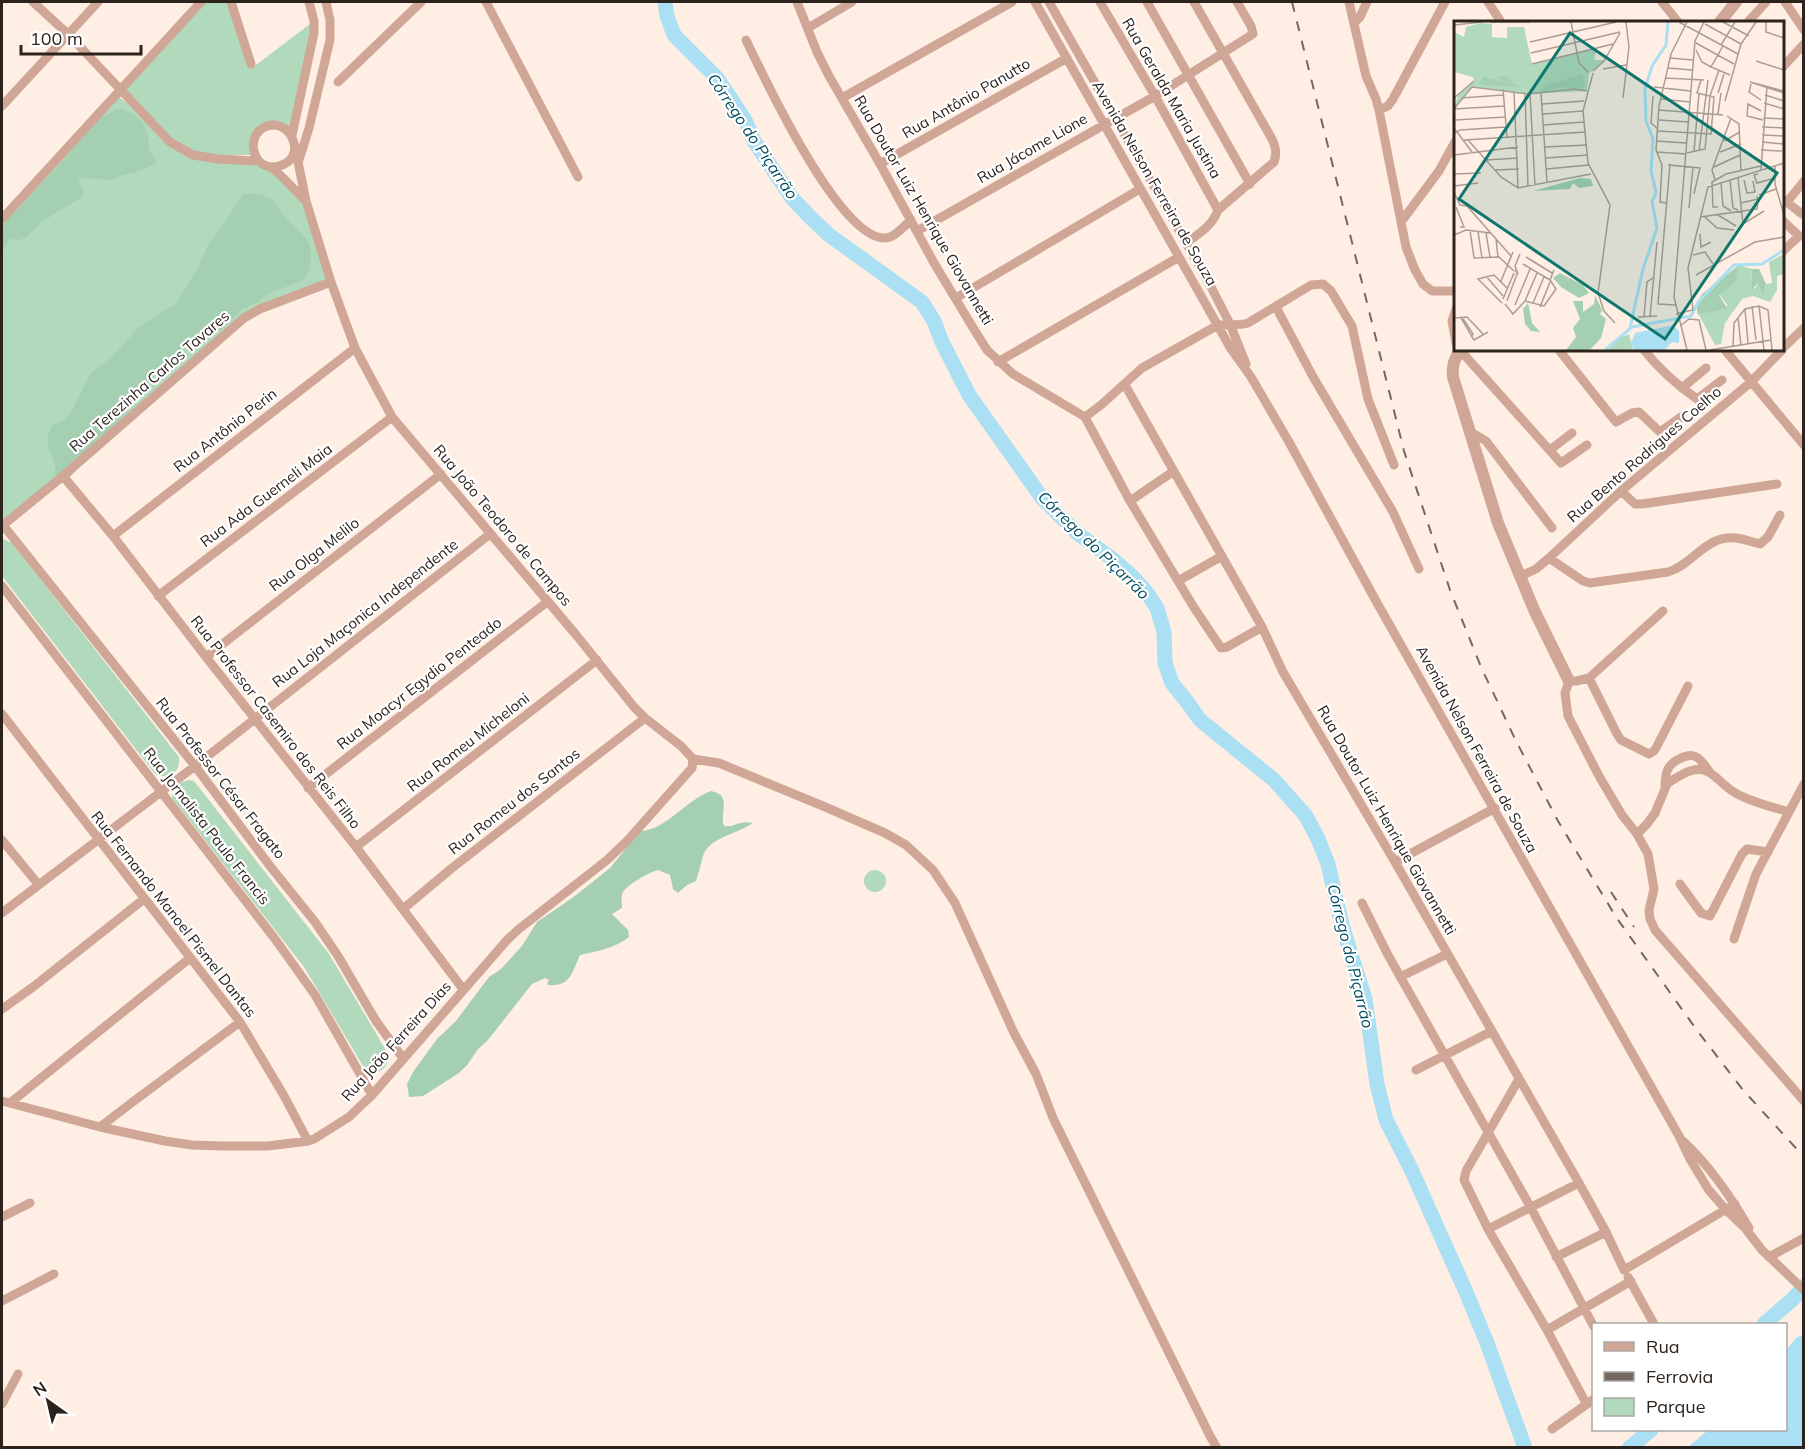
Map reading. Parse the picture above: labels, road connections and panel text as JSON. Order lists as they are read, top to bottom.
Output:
{
  "streets": {
    "street": [
      "Rua Antônio Panutto",
      "Rua Geralda Maria Justina",
      "Rua Jácome Lione",
      "Avenida Nelson Ferreira de Souza",
      "Rua Doutor Luiz Henrique Giovannetti",
      "Rua Terezinha Carlos Tavares",
      "Rua Antônio Perin",
      "Rua Bento Rodrigues Coelho",
      "Rua Ada Guerneli Maia",
      "Rua João Teodoro de Campos",
      "Rua Olga Melilo",
      "Rua Loja Maçonica Independente",
      "Rua Moacyr Egydio Penteado",
      "Rua Professor Casemiro dos Reis Filho",
      "Rua Romeu Micheloni",
      "Rua Professor César Fragato",
      "Rua Romeu dos Santos",
      "Rua Jornalista Paulo Francis",
      "Rua Fernando Manoel Pismel Dantas",
      "Rua João Ferreira Dias"
    ]
  },
  "crossings": [
    ["Rua Antônio Panutto", "Avenida Nelson Ferreira de Souza"],
    ["Rua Antônio Panutto", "Rua Doutor Luiz Henrique Giovannetti"],
    ["Rua Geralda Maria Justina", "Rua Jácome Lione"],
    ["Rua Jácome Lione", "Avenida Nelson Ferreira de Souza"],
    ["Rua Jácome Lione", "Rua Doutor Luiz Henrique Giovannetti"],
    ["Rua Terezinha Carlos Tavares", "Rua João Teodoro de Campos"],
    ["Rua Terezinha Carlos Tavares", "Rua Professor Casemiro dos Reis Filho"],
    ["Rua Terezinha Carlos Tavares", "Rua Professor César Fragato"],
    ["Rua Antônio Perin", "Rua João Teodoro de Campos"],
    ["Rua Antônio Perin", "Rua Professor Casemiro dos Reis Filho"],
    ["Rua Ada Guerneli Maia", "Rua João Teodoro de Campos"],
    ["Rua Ada Guerneli Maia", "Rua Professor Casemiro dos Reis Filho"],
    ["Rua João Teodoro de Campos", "Rua Olga Melilo"],
    ["Rua João Teodoro de Campos", "Rua Loja Maçonica Independente"],
    ["Rua João Teodoro de Campos", "Rua Moacyr Egydio Penteado"],
    ["Rua João Teodoro de Campos", "Rua Romeu Micheloni"],
    ["Rua João Teodoro de Campos", "Rua Romeu dos Santos"],
    ["Rua João Teodoro de Campos", "Rua João Ferreira Dias"],
    ["Rua Olga Melilo", "Rua Professor Casemiro dos Reis Filho"],
    ["Rua Loja Maçonica Independente", "Rua Professor Casemiro dos Reis Filho"],
    ["Rua Loja Maçonica Independente", "Rua Professor César Fragato"],
    ["Rua Loja Maçonica Independente", "Rua Jornalista Paulo Francis"],
    ["Rua Loja Maçonica Independente", "Rua Fernando Manoel Pismel Dantas"],
    ["Rua Moacyr Egydio Penteado", "Rua Professor Casemiro dos Reis Filho"],
    ["Rua Professor Casemiro dos Reis Filho", "Rua Romeu Micheloni"],
    ["Rua Professor Casemiro dos Reis Filho", "Rua Romeu dos Santos"],
    ["Rua Professor Casemiro dos Reis Filho", "Rua João Ferreira Dias"],
    ["Rua Professor César Fragato", "Rua João Ferreira Dias"],
    ["Rua Jornalista Paulo Francis", "Rua João Ferreira Dias"],
    ["Rua Fernando Manoel Pismel Dantas", "Rua João Ferreira Dias"]
  ],
  "water": ["Córrego do Piçarrão"],
  "legend": ["Rua", "Ferrovia", "Parque"],
  "scale_bar": "100 m",
  "north": "top left"
}
